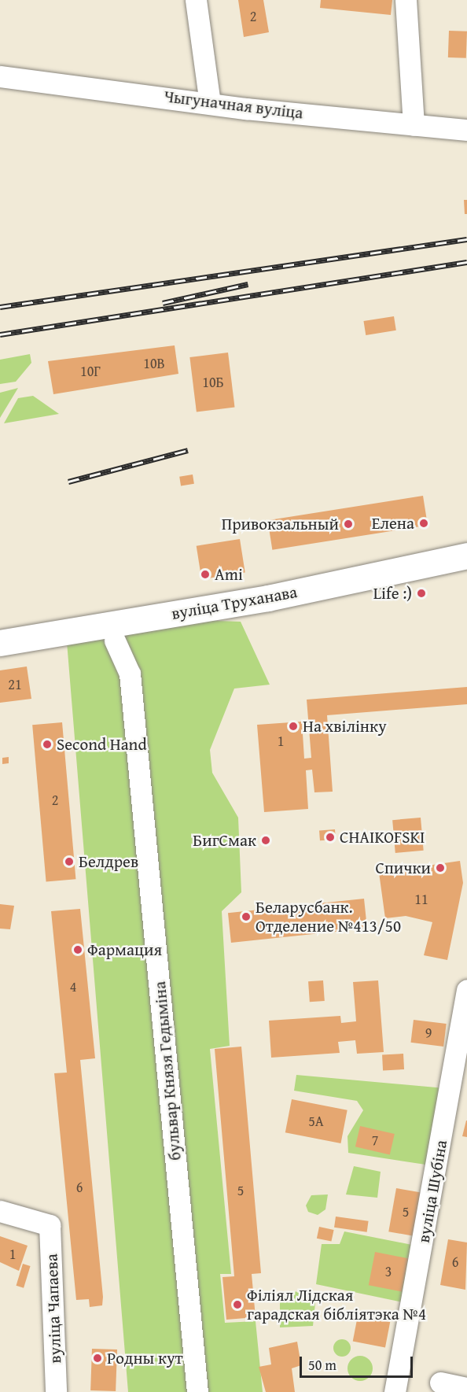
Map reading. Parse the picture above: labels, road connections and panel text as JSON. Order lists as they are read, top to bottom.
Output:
{
  "streets": {
    "main road": ["вуліца Труханава"],
    "street": [
      "Чыгуначная вуліца",
      "бульвар Князя Гедыміна",
      "вуліца Шубіна",
      "вуліца Чапаева"
    ]
  },
  "places": [
    "Елена",
    "Привокзальный",
    "Ami",
    "Life :)",
    "На хвілінку",
    "Second Hand",
    "CHAIKOFSKI",
    "БигСмак",
    "Белдрев",
    "Спички",
    "Беларусбанк. Отделение №413/50",
    "Фармация",
    "Філіял Лідская гарадская бібліятэка №4",
    "Родны кут"
  ],
  "house_numbers": [
    "2",
    "10В",
    "10Г",
    "10Б",
    "21",
    "1",
    "2",
    "11",
    "4",
    "9",
    "5А",
    "7",
    "6",
    "5",
    "5",
    "1",
    "6",
    "3"
  ],
  "scale_bar": "50 m"
}
